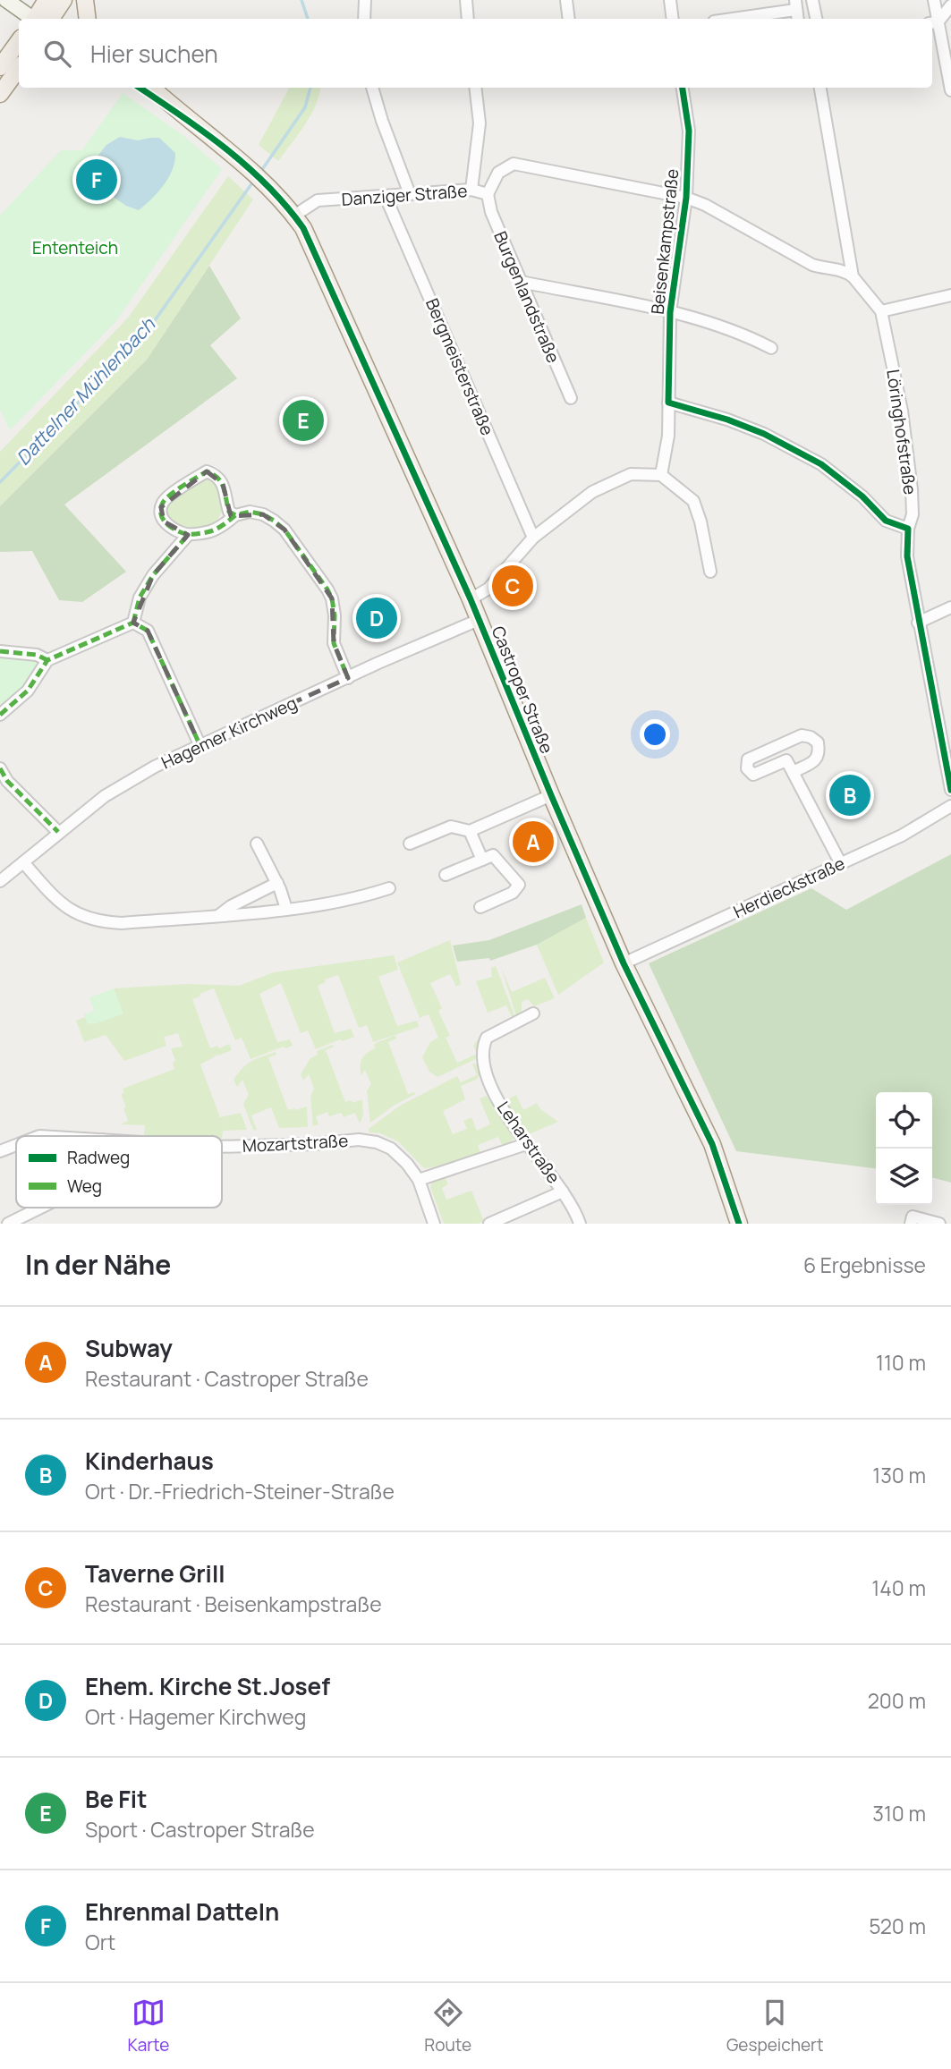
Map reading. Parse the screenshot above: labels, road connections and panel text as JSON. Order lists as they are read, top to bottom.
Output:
{
  "streets": {
    "main road": ["Castroper Straße"],
    "street": [
      "Danziger Straße",
      "Beisenkampstraße",
      "Burgenlandstraße",
      "Bergmeisterstraße",
      "Löringhofstraße",
      "Hagemer Kirchweg",
      "Herdieckstraße",
      "Leharstraße",
      "Mozartstraße"
    ]
  },
  "crossings": [
    ["Danziger Straße", "Beisenkampstraße"],
    ["Danziger Straße", "Burgenlandstraße"],
    ["Danziger Straße", "Bergmeisterstraße"],
    ["Danziger Straße", "Löringhofstraße"],
    ["Danziger Straße", "Castroper Straße"],
    ["Castroper Straße", "Hagemer Kirchweg"],
    ["Castroper Straße", "Herdieckstraße"]
  ],
  "water": ["Dattelner Mühlenbach"],
  "parks": ["Ententeich"],
  "legend": ["Radweg", "Weg"],
  "page": {
    "search": "Hier suchen",
    "pins": [
      "F",
      "E",
      "C",
      "D",
      "B",
      "A"
    ],
    "heading": ["In der Nähe", "6 Ergebnisse"],
    "list": [
      {
        "mark": "A",
        "name": "Subway",
        "note": "Restaurant · Castroper Straße",
        "value": "110 m"
      },
      {
        "mark": "B",
        "name": "Kinderhaus",
        "note": "Ort · Dr.-Friedrich-Steiner-Straße",
        "value": "130 m"
      },
      {
        "mark": "C",
        "name": "Taverne Grill",
        "note": "Restaurant · Beisenkampstraße",
        "value": "140 m"
      },
      {
        "mark": "D",
        "name": "Ehem. Kirche St.Josef",
        "note": "Ort · Hagemer Kirchweg",
        "value": "200 m"
      },
      {
        "mark": "E",
        "name": "Be Fit",
        "note": "Sport · Castroper Straße",
        "value": "310 m"
      },
      {
        "mark": "F",
        "name": "Ehrenmal Datteln",
        "note": "Ort",
        "value": "520 m"
      }
    ],
    "nav": ["Karte", "Route", "Gespeichert"]
  }
}
